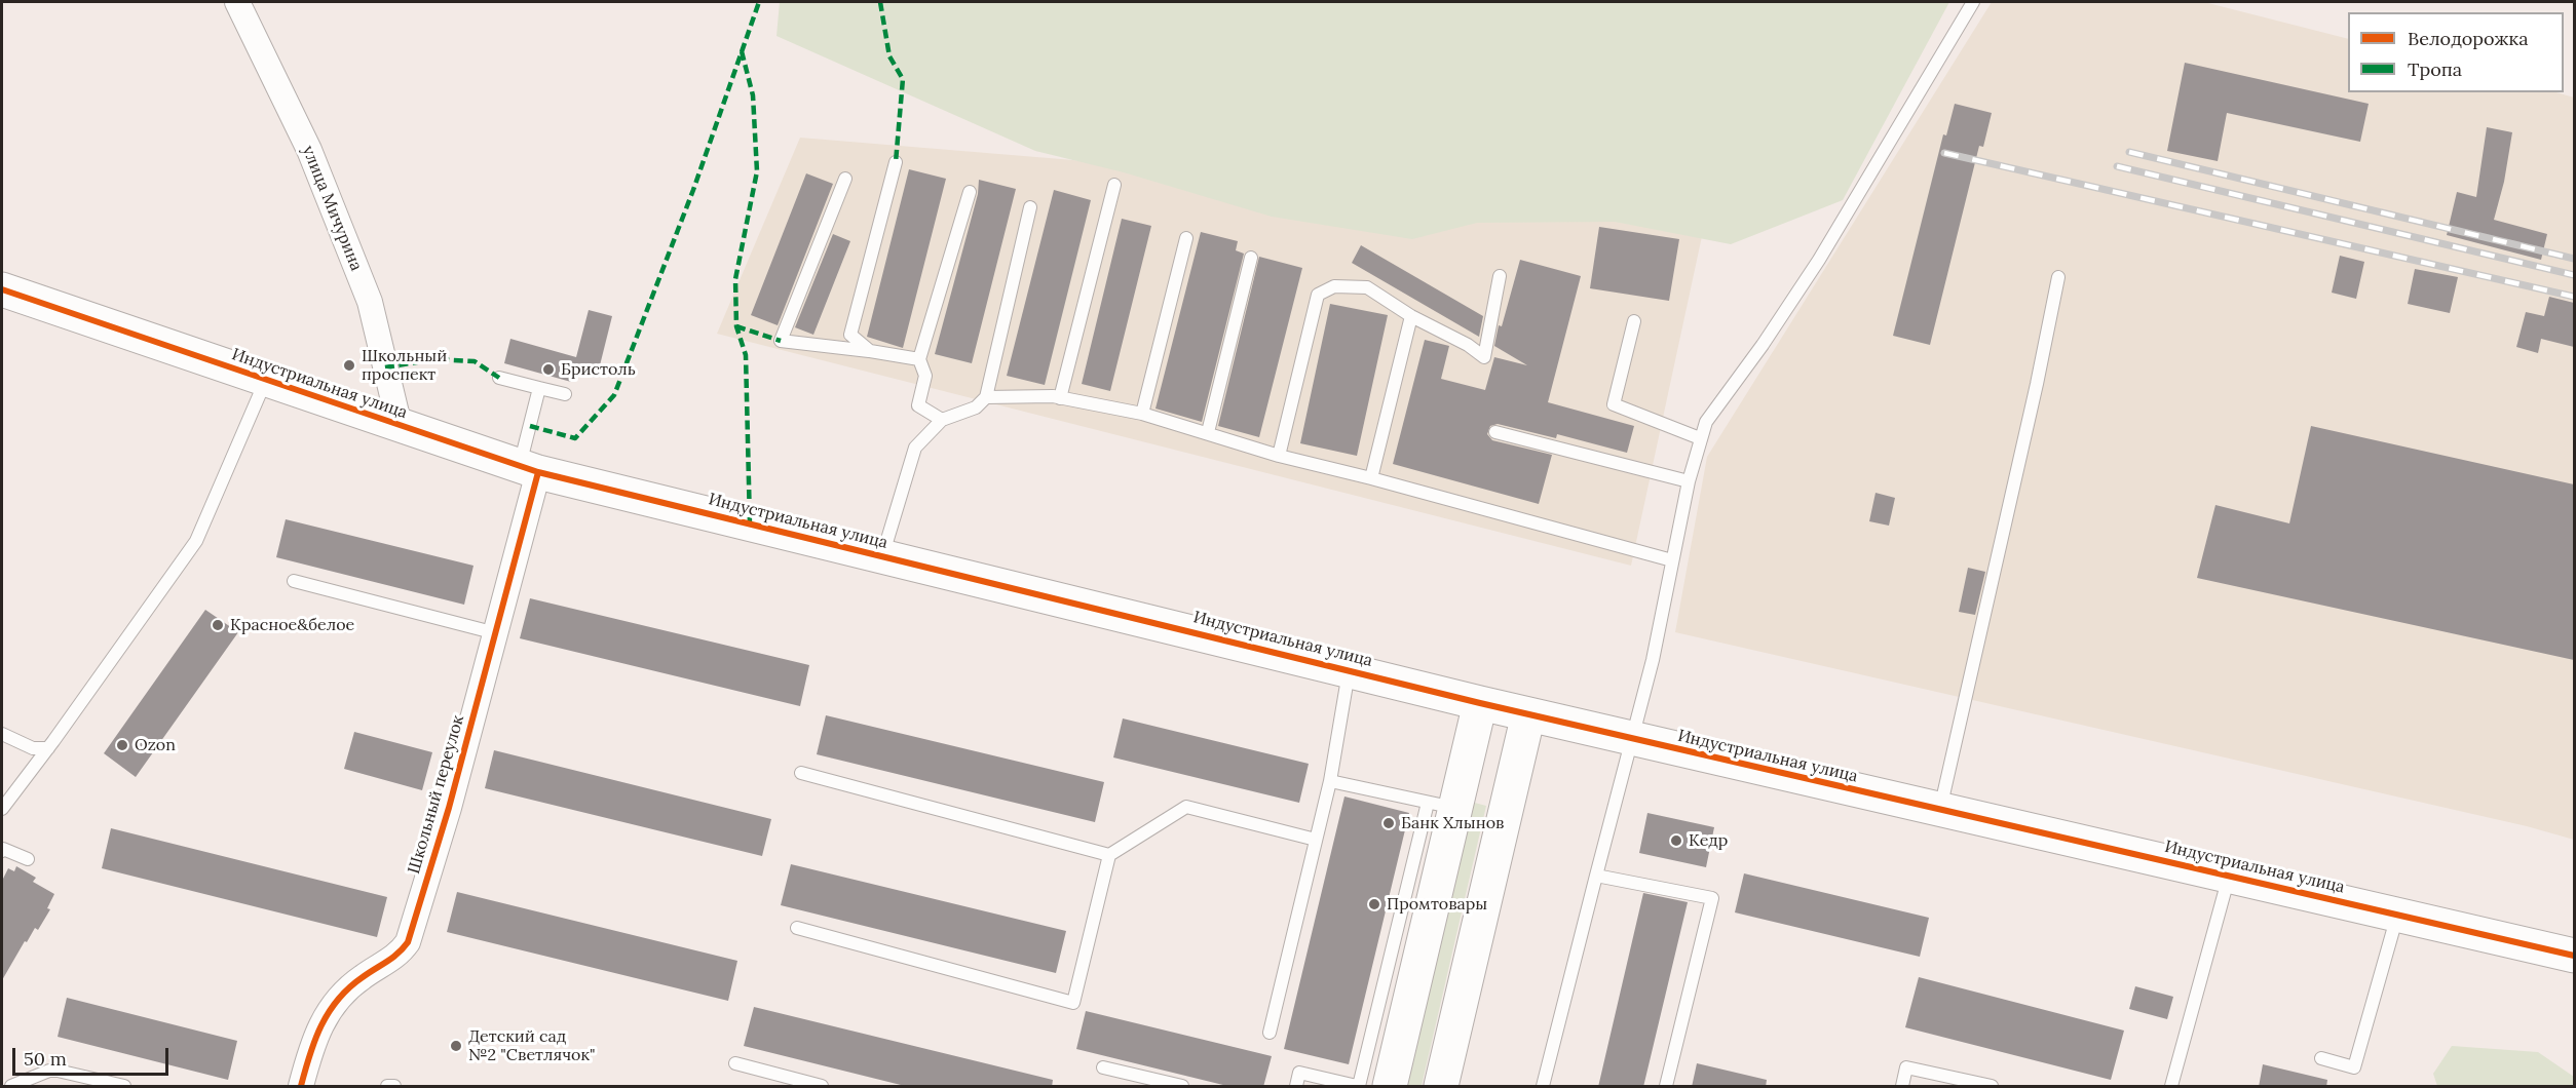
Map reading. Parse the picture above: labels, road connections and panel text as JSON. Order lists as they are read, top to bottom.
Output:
{
  "streets": {
    "street": ["улица Мичурина", "Индустриальная улица", "Школьный переулок"]
  },
  "crossings": [
    ["улица Мичурина", "Индустриальная улица"],
    ["Индустриальная улица", "Школьный переулок"]
  ],
  "places": [
    "Школьный проспект",
    "Бристоль",
    "Красное&белое",
    "Ozon",
    "Банк Хлынов",
    "Кедр",
    "Промтовары",
    "Детский сад №2 \"Светлячок\""
  ],
  "legend": ["Велодорожка", "Тропа"],
  "scale_bar": "50 m"
}
